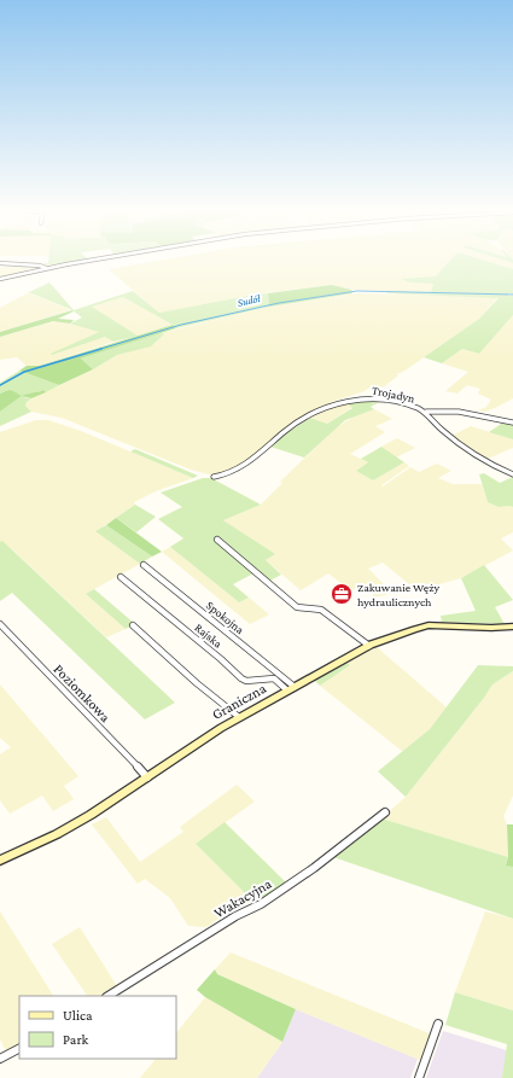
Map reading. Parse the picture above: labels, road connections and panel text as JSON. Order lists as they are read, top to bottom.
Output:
{
  "streets": {
    "street": [
      "Trojadyn",
      "Spokojna",
      "Rajska",
      "Poziomkowa",
      "Graniczna",
      "Wakacyjna"
    ]
  },
  "crossings": [
    ["Spokojna", "Rajska"],
    ["Spokojna", "Graniczna"],
    ["Rajska", "Graniczna"],
    ["Poziomkowa", "Graniczna"]
  ],
  "water": ["Sudół"],
  "places": {
    "office": ["Zakuwanie Węży hydraulicznych"]
  },
  "legend": ["Ulica", "Park"]
}
